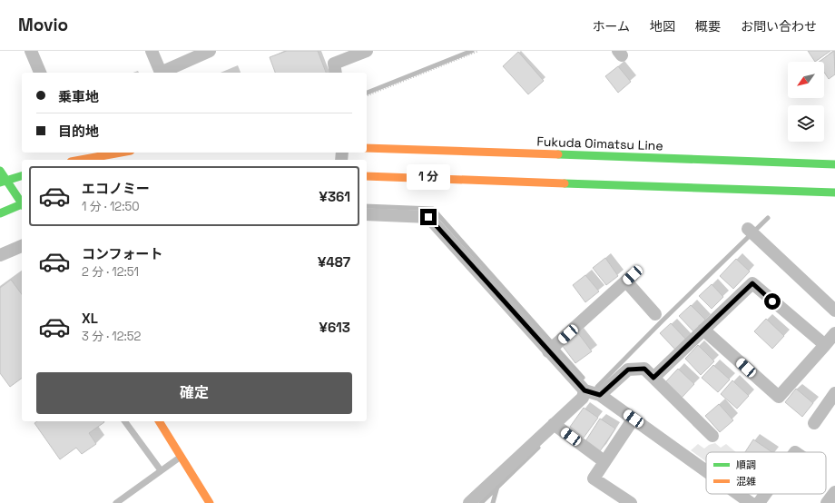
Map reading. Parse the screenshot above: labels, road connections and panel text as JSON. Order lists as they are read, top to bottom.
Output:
{
  "streets": {
    "main road": ["Fukuda Oimatsu Line"]
  },
  "legend": ["順調", "混雑"],
  "north": "bottom left",
  "page": {
    "header": "Movio",
    "nav": [
      "ホーム",
      "地図",
      "概要",
      "お問い合わせ"
    ],
    "banner": ["乗車地", "目的地"],
    "bubble": "1 分",
    "list": [
      {
        "name": "エコノミー",
        "note": "1 分 · 12:50",
        "value": "¥361"
      },
      {
        "name": "コンフォート",
        "note": "2 分 · 12:51",
        "value": "¥487"
      },
      {
        "name": "XL",
        "note": "3 分 · 12:52",
        "value": "¥613"
      }
    ],
    "buttons": "確定"
  }
}
